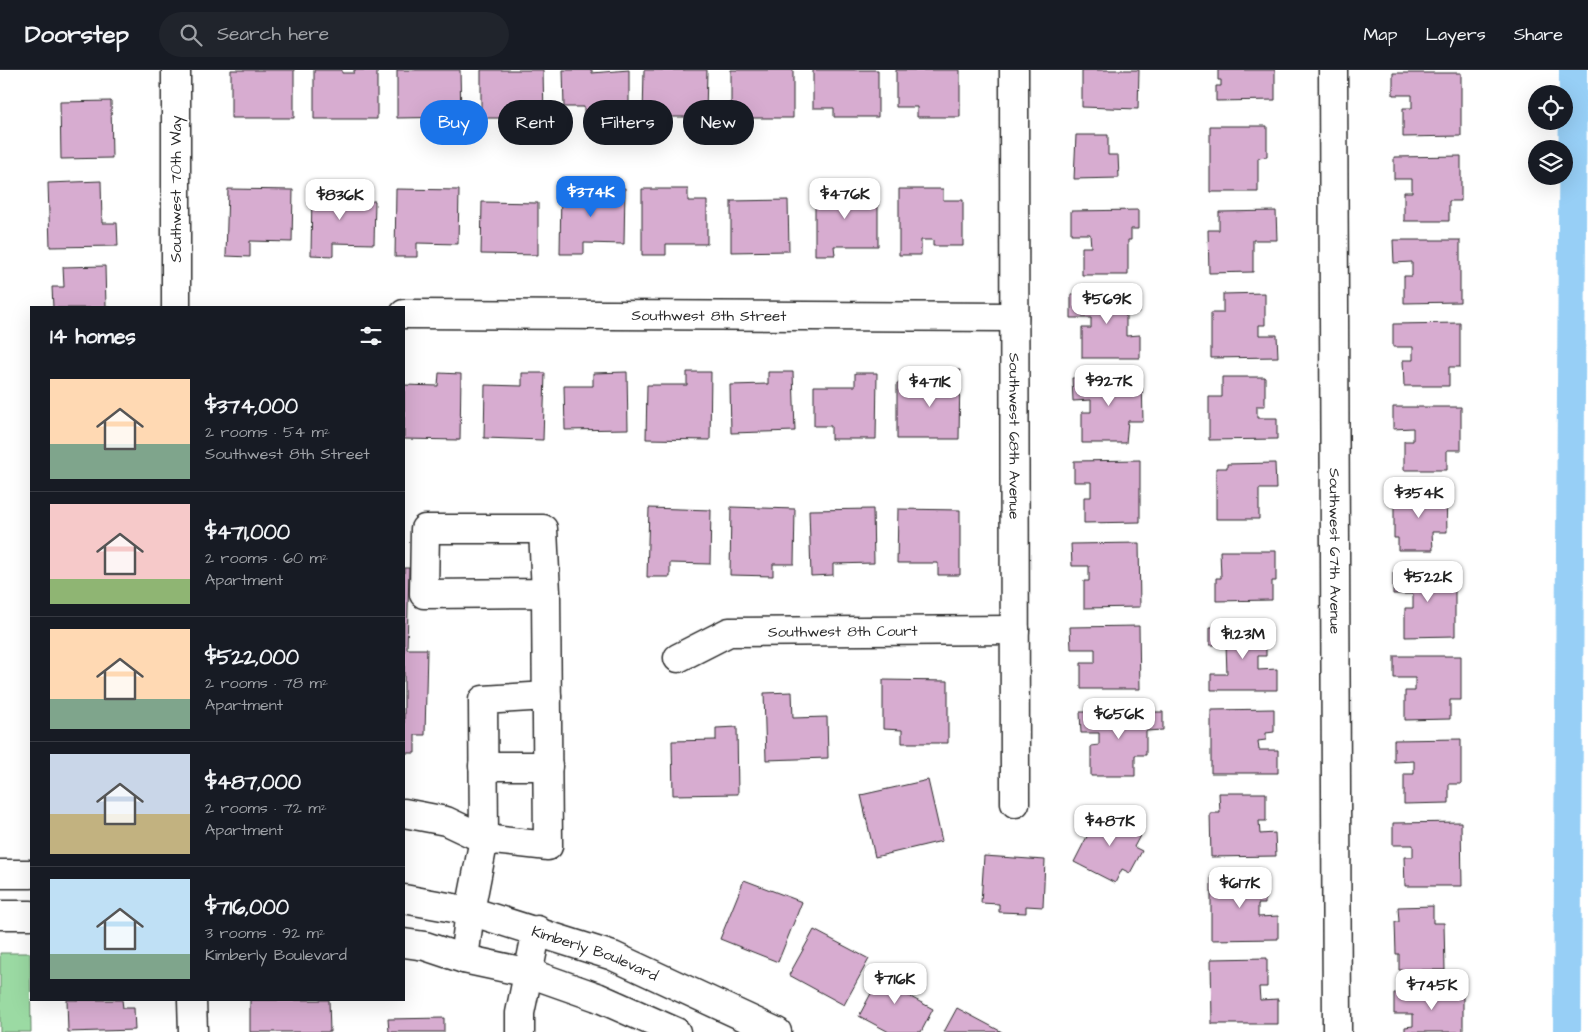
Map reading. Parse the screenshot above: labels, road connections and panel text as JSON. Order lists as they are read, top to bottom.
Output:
{
  "streets": {
    "street": [
      "Southwest 70th Way",
      "Southwest 8th Street",
      "Southwest 68th Avenue",
      "Southwest 67th Avenue",
      "Southwest 8th Court",
      "Kimberly Boulevard"
    ]
  },
  "crossings": [
    ["Southwest 8th Street", "Southwest 68th Avenue"],
    ["Southwest 68th Avenue", "Southwest 8th Court"]
  ],
  "page": {
    "header": "Doorstep",
    "search": "Search here",
    "nav": ["Map", "Layers", "Share"],
    "chip": [
      "Buy",
      "Rent",
      "Filters",
      "New"
    ],
    "price": [
      "$374K",
      "$476K",
      "$836K",
      "$569K",
      "$927K",
      "$471K",
      "$354K",
      "$522K",
      "$1.23M",
      "$656K",
      "$487K",
      "$617K",
      "$716K",
      "$745K"
    ],
    "heading": "14 homes",
    "list": [
      {
        "name": "$374,000",
        "note": "2 rooms · 54 m² · Southwest 8th Street"
      },
      {
        "name": "$471,000",
        "note": "2 rooms · 60 m² · Apartment"
      },
      {
        "name": "$522,000",
        "note": "2 rooms · 78 m² · Apartment"
      },
      {
        "name": "$487,000",
        "note": "2 rooms · 72 m² · Apartment"
      },
      {
        "name": "$716,000",
        "note": "3 rooms · 92 m² · Kimberly Boulevard"
      }
    ]
  }
}
